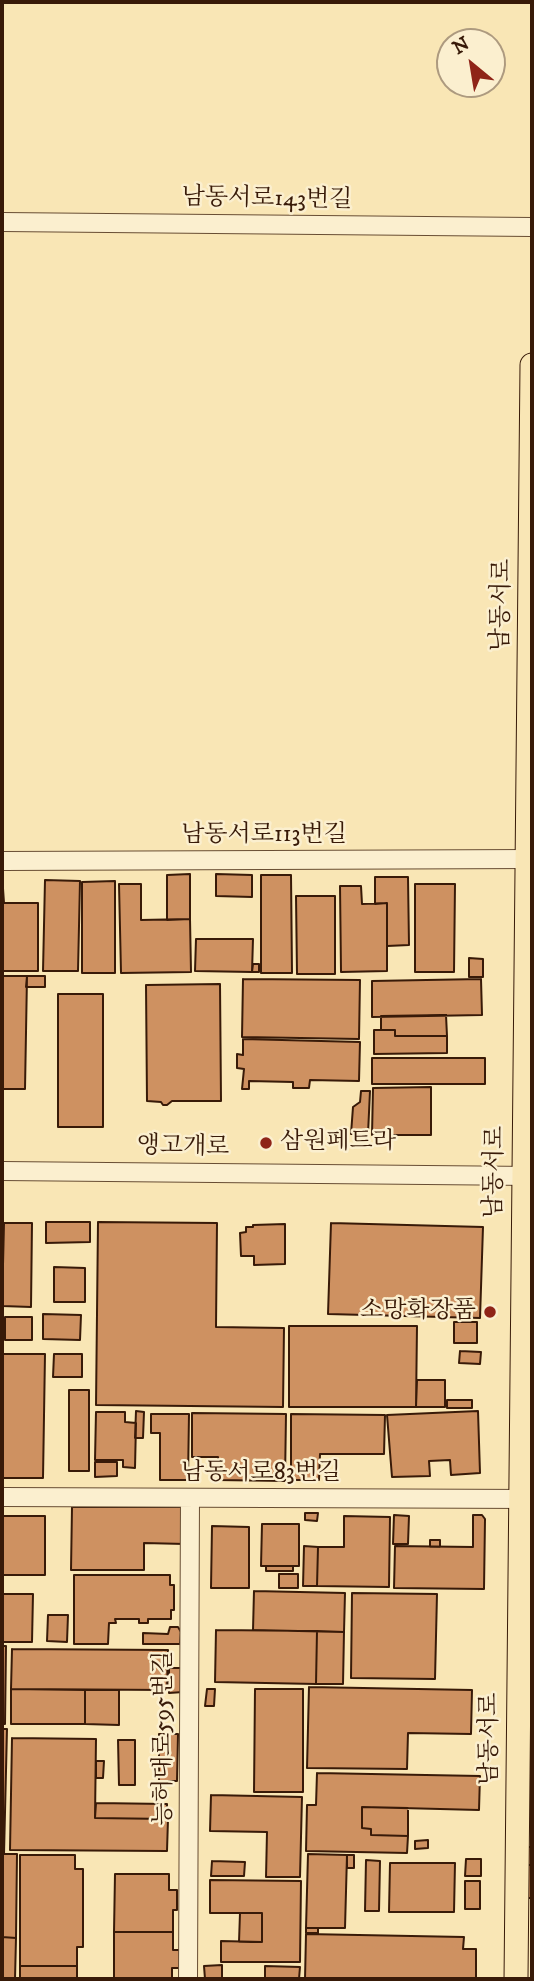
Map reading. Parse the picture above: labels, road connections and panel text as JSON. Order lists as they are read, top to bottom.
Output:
{
  "streets": {
    "main road": ["남동서로"],
    "street": [
      "남동서로143번길",
      "남동서로113번길",
      "앵고개로",
      "남동서로83번길",
      "능허대로595번길"
    ]
  },
  "crossings": [
    ["남동서로", "남동서로113번길"],
    ["남동서로", "앵고개로"],
    ["남동서로", "남동서로83번길"],
    ["남동서로83번길", "능허대로595번길"]
  ],
  "places": ["삼원페트라", "소망화장품"],
  "north": "top left"
}
